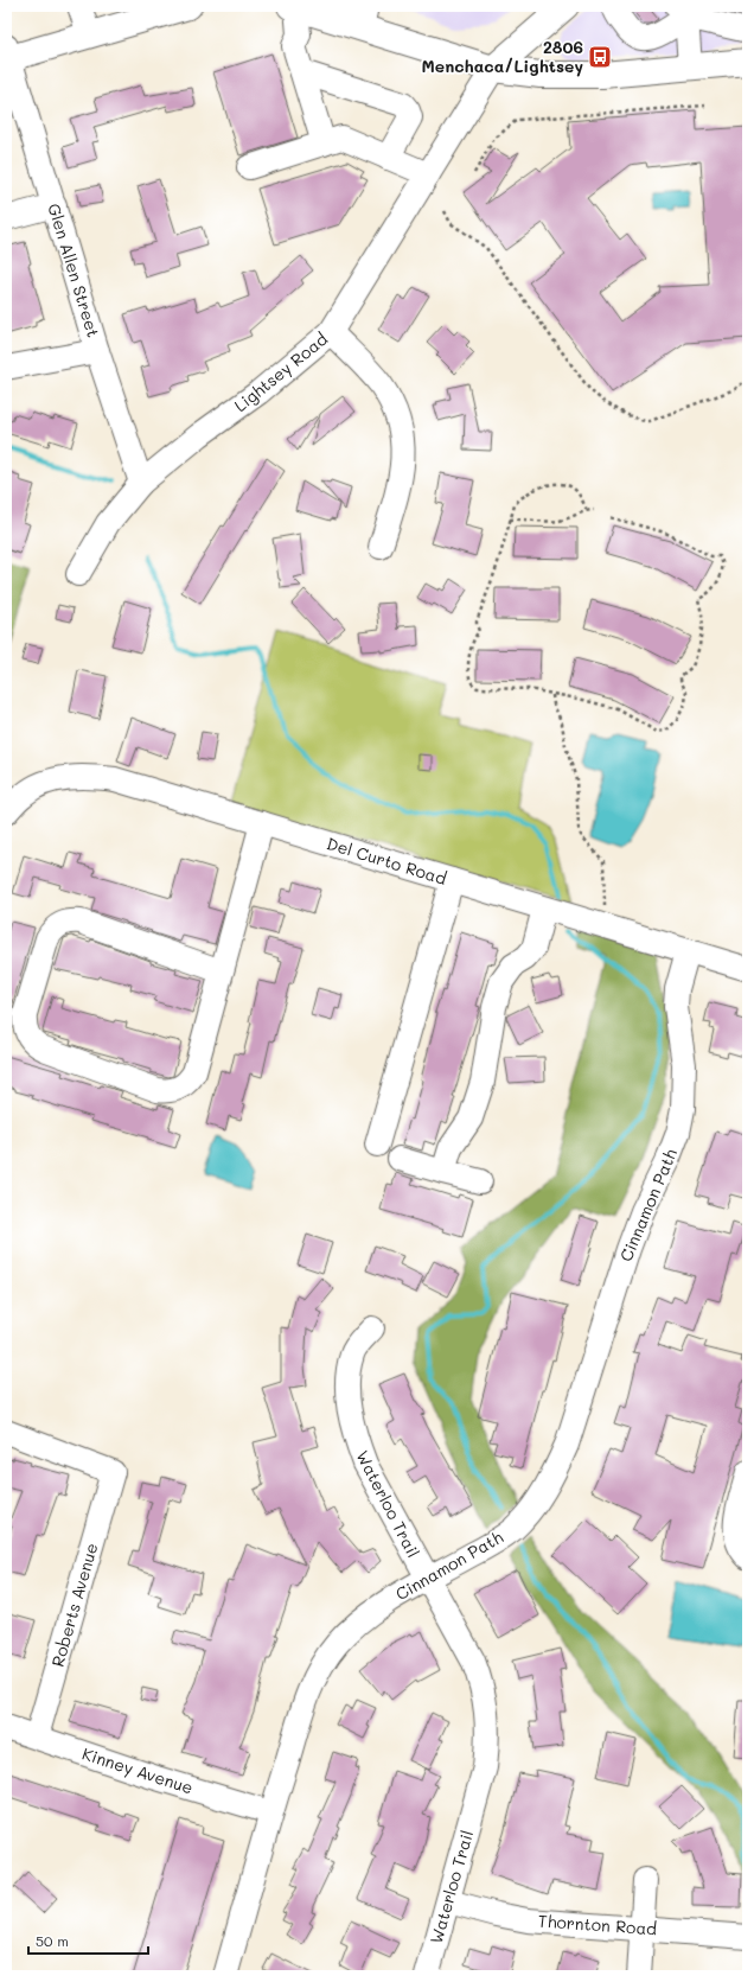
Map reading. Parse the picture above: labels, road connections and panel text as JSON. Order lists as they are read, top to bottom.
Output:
{
  "streets": {
    "street": [
      "Glen Allen Street",
      "Lightsey Road",
      "Del Curto Road",
      "Cinnamon Path",
      "Waterloo Trail",
      "Roberts Avenue",
      "Kinney Avenue",
      "Thornton Road"
    ]
  },
  "crossings": [
    ["Glen Allen Street", "Lightsey Road"],
    ["Del Curto Road", "Cinnamon Path"],
    ["Cinnamon Path", "Waterloo Trail"],
    ["Cinnamon Path", "Kinney Avenue"],
    ["Waterloo Trail", "Thornton Road"],
    ["Roberts Avenue", "Kinney Avenue"]
  ],
  "places": {
    "bus stop": ["2806 Menchaca/Lightsey"]
  },
  "scale_bar": "50 m"
}
